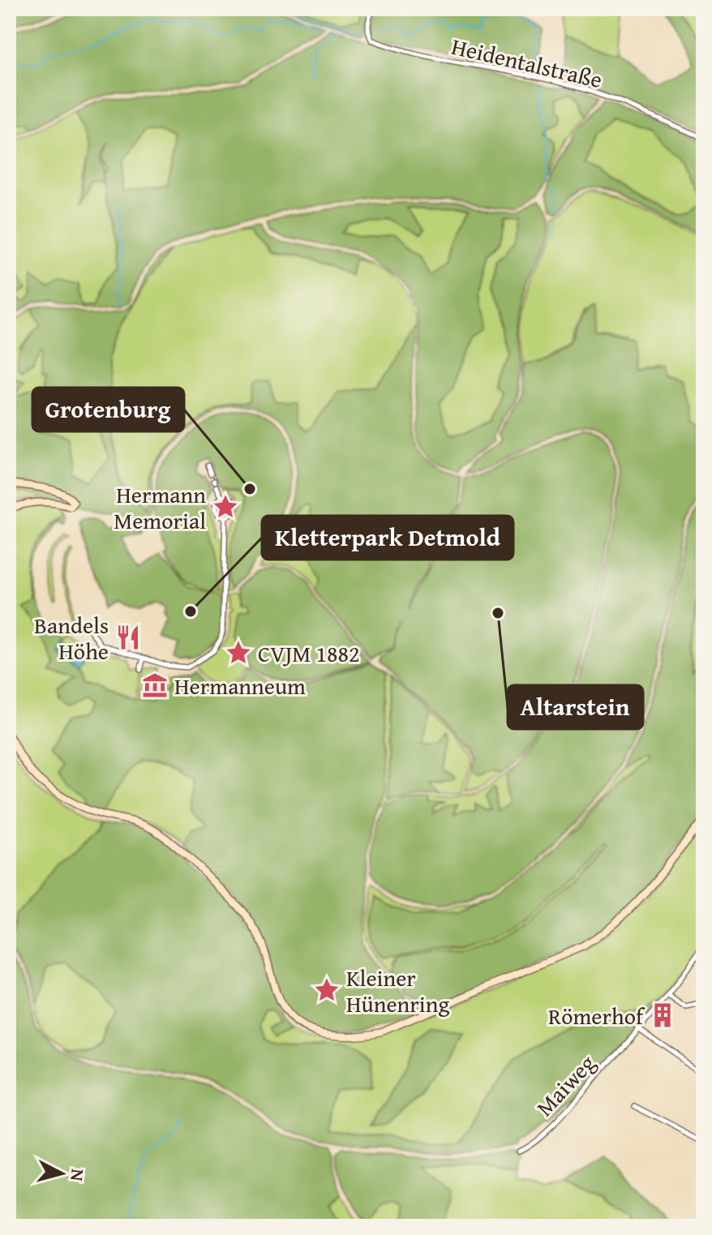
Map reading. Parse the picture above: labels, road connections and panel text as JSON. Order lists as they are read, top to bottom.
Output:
{
  "streets": {
    "street": ["Heidentalstraße", "Maiweg"]
  },
  "places": {
    "other": ["Grotenburg", "Kletterpark Detmold", "Altarstein"],
    "place": ["Hermann Memorial", "CVJM 1882", "Kleiner Hünenring"],
    "restaurant": ["Bandels Höhe"],
    "museum": ["Hermanneum"],
    "building": ["Römerhof"]
  },
  "north": "right"
}
